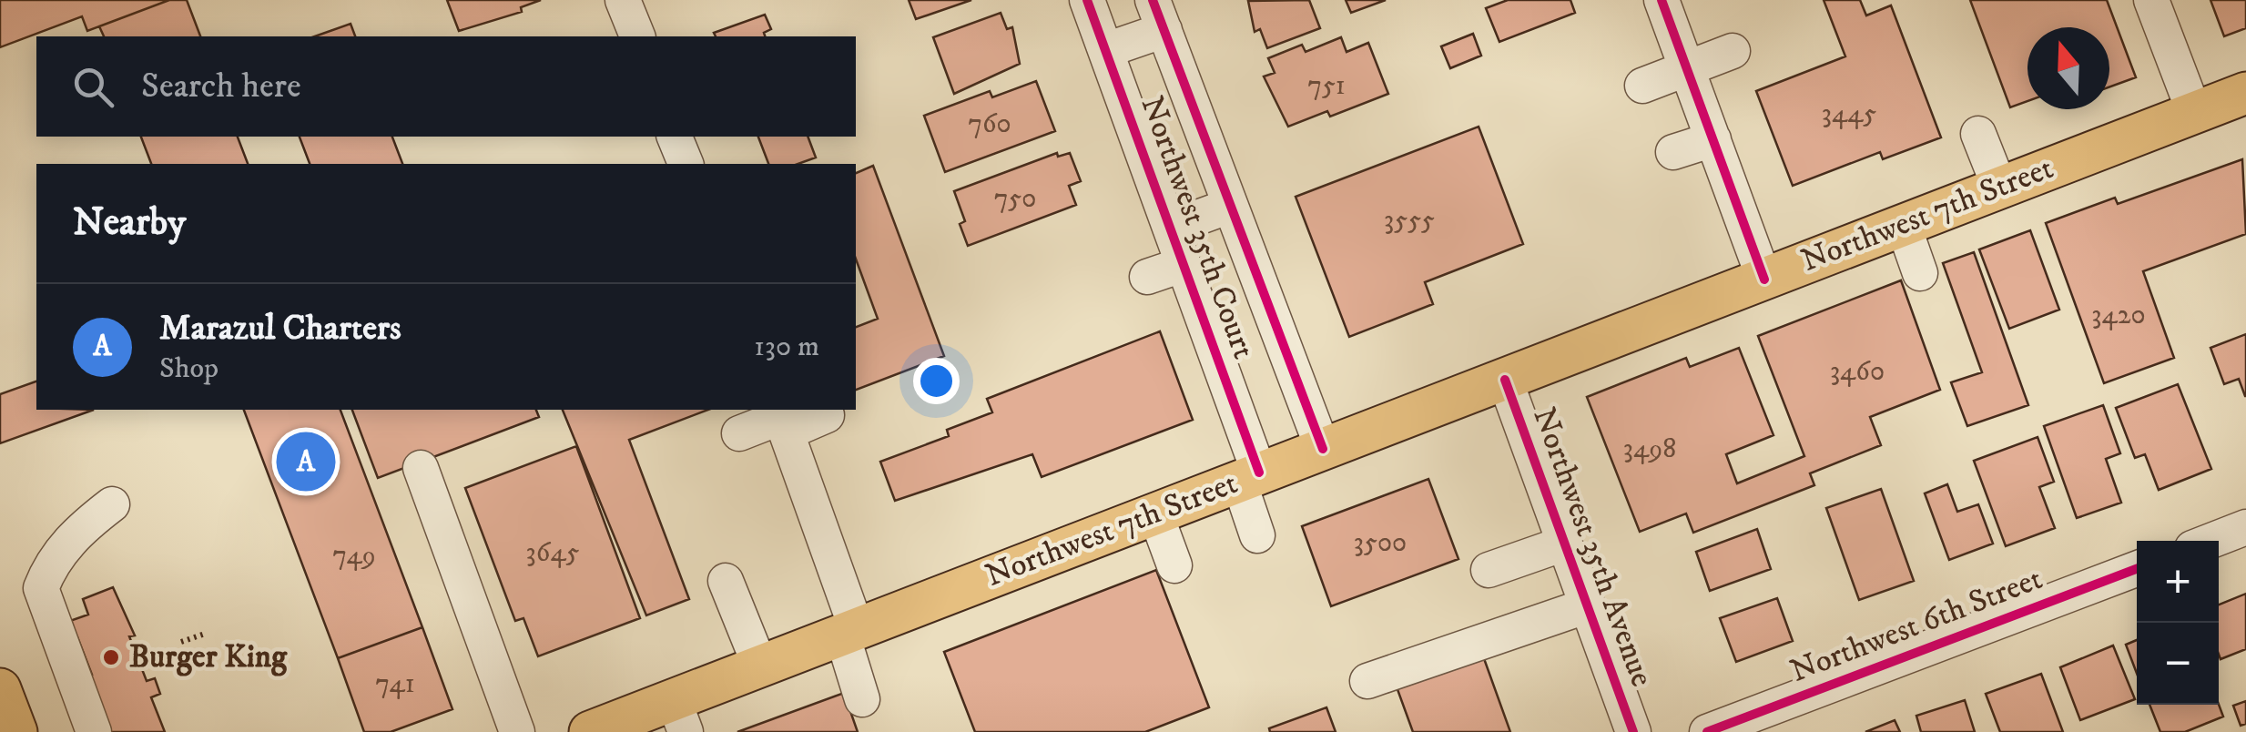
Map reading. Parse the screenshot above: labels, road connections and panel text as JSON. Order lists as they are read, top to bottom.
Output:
{
  "streets": {
    "main road": ["Northwest 7th Street"],
    "street": ["Northwest 35th Court", "Northwest 35th Avenue", "Northwest 6th Street"]
  },
  "crossings": [
    ["Northwest 7th Street", "Northwest 35th Court"],
    ["Northwest 7th Street", "Northwest 35th Avenue"]
  ],
  "places": ["Burger King"],
  "house_numbers": [
    "751",
    "3445",
    "760",
    "750",
    "3555",
    "3420",
    "3460",
    "3498",
    "3500",
    "3645",
    "749",
    "741"
  ],
  "north": "top",
  "page": {
    "search": "Search here",
    "heading": "Nearby",
    "list": [
      {
        "mark": "A",
        "name": "Marazul Charters",
        "note": "Shop",
        "value": "130 m"
      }
    ],
    "pins": "A",
    "map_buttons": ["+", "−"]
  }
}
